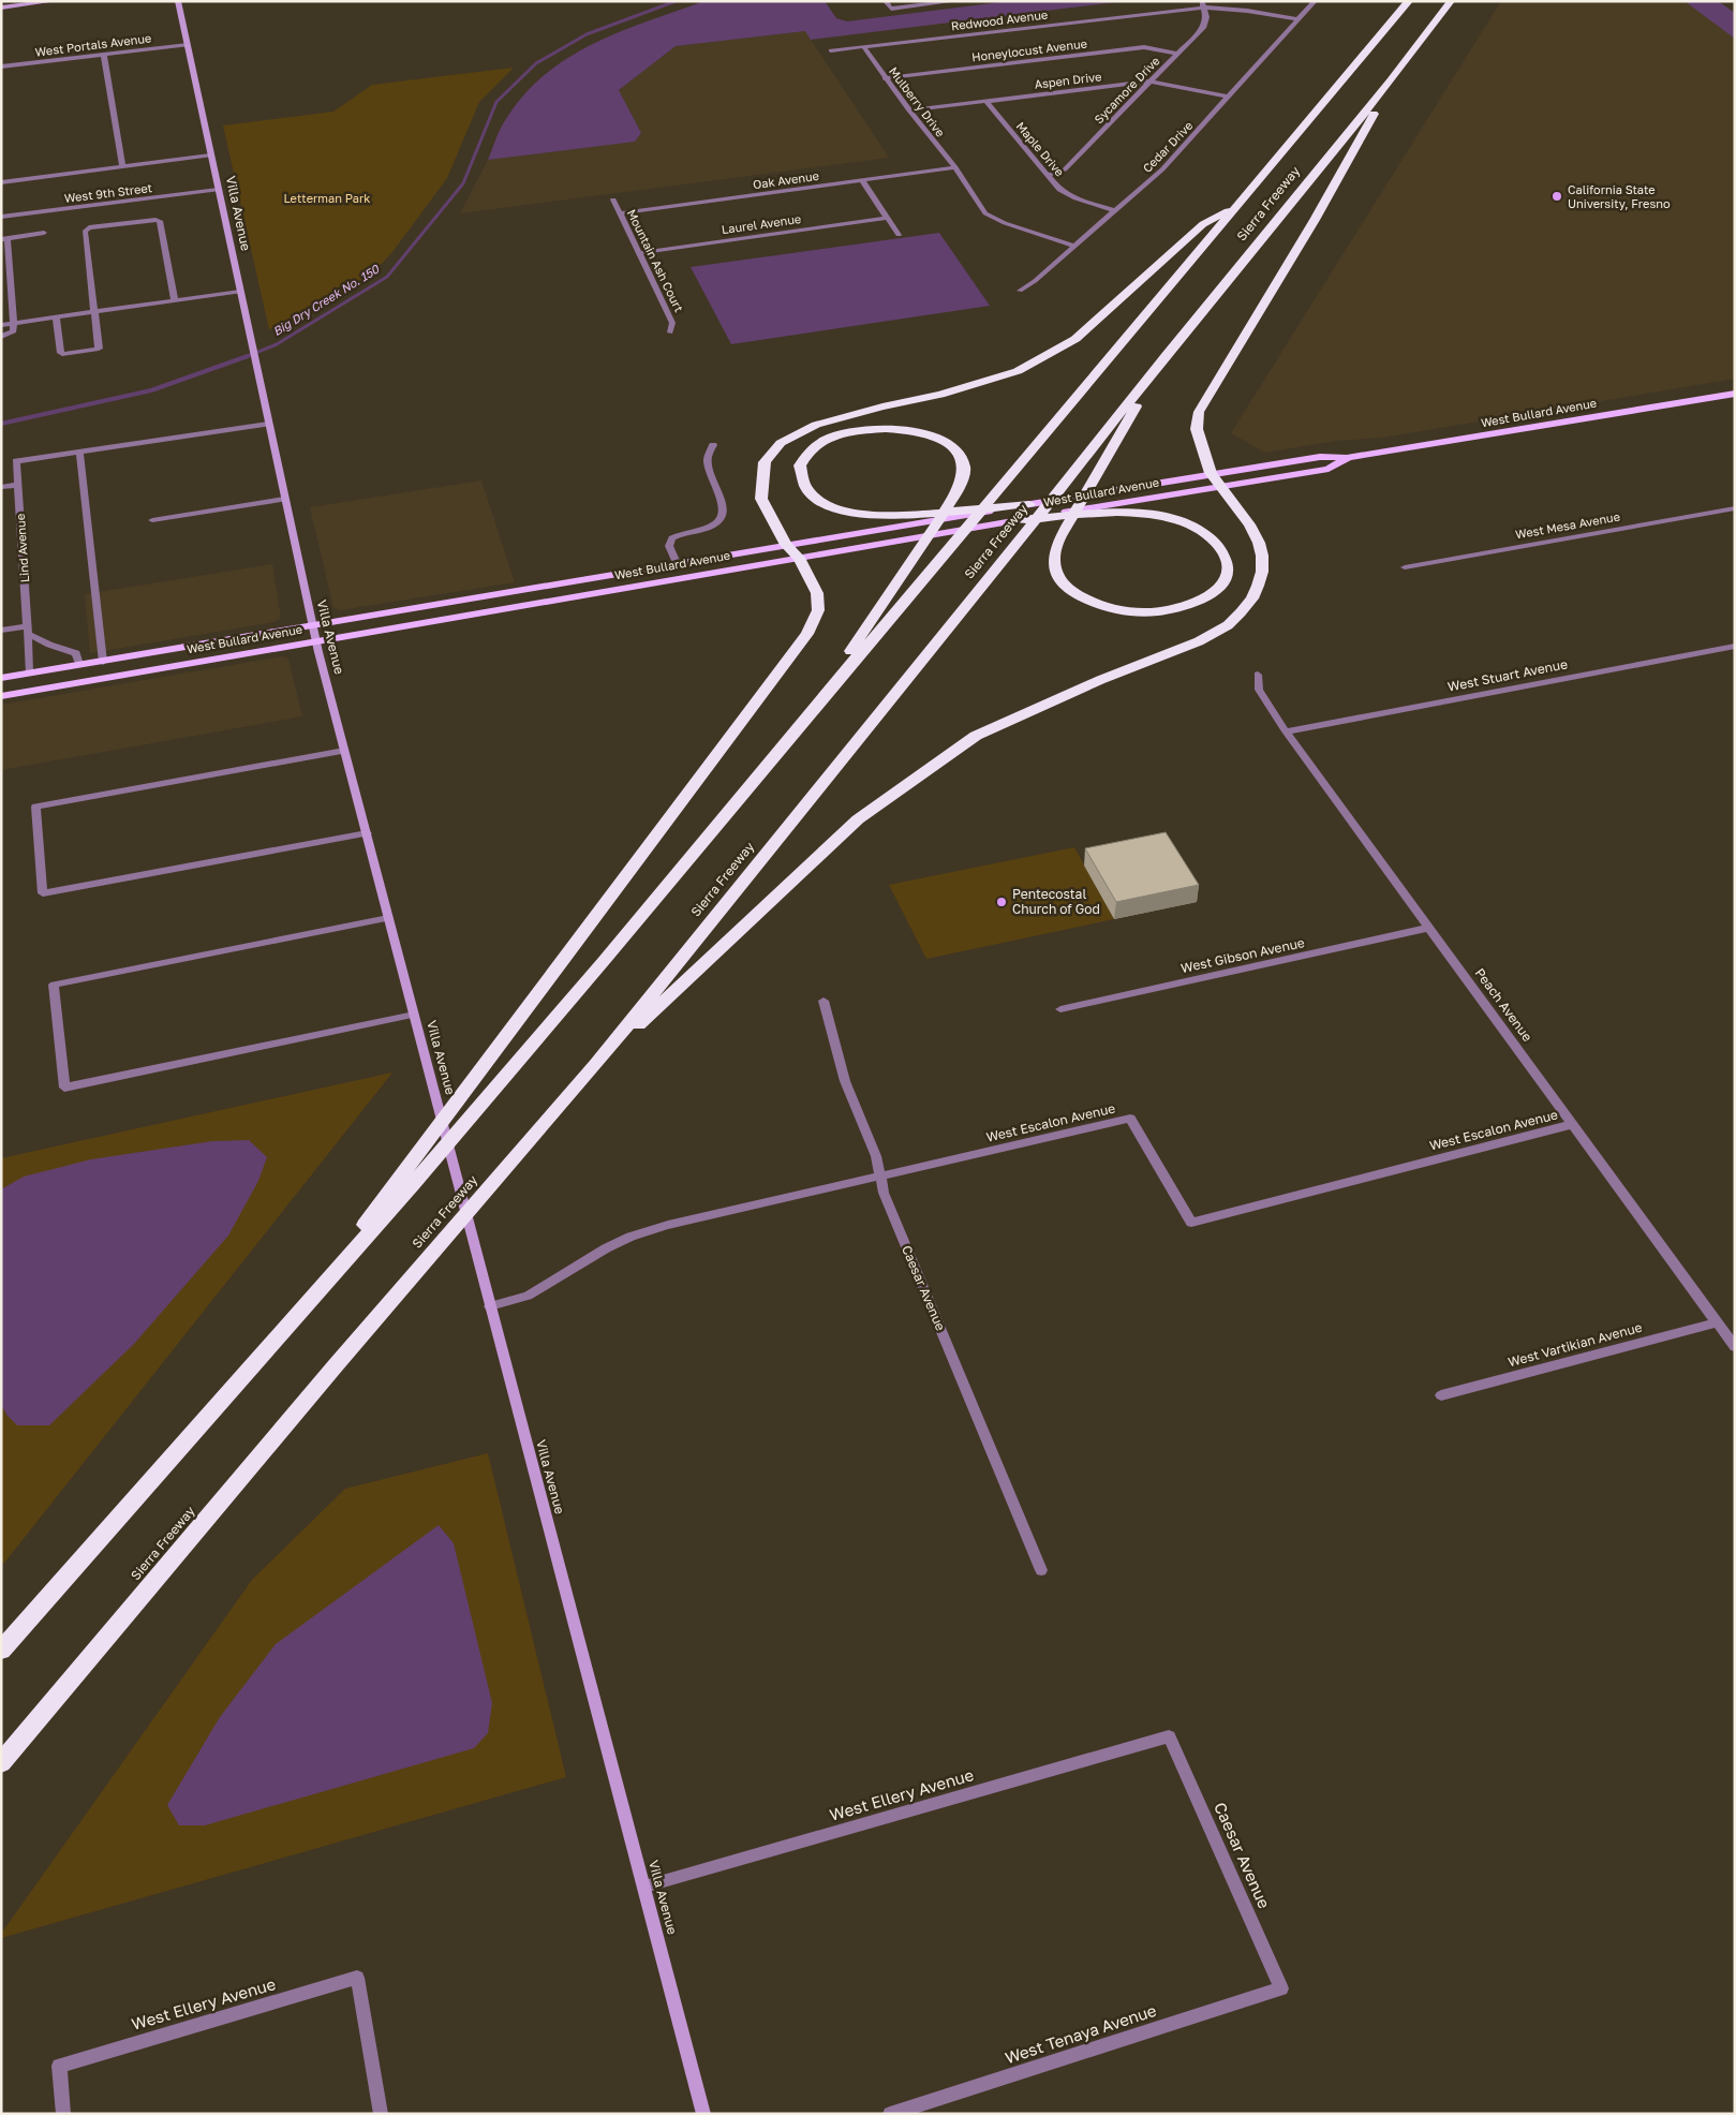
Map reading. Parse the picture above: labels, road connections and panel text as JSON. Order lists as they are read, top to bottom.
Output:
{
  "streets": {
    "highway": ["Sierra Freeway"],
    "main road": ["Villa Avenue", "West Bullard Avenue"],
    "street": [
      "Redwood Avenue",
      "West Portals Avenue",
      "Honeylocust Avenue",
      "Aspen Drive",
      "Sycamore Drive",
      "Mulberry Drive",
      "Cedar Drive",
      "Maple Drive",
      "Oak Avenue",
      "West 9th Street",
      "Laurel Avenue",
      "Mountain Ash Court",
      "West Mesa Avenue",
      "Lind Avenue",
      "West Stuart Avenue",
      "West Gibson Avenue",
      "Peach Avenue",
      "West Escalon Avenue",
      "Caesar Avenue",
      "West Vartikian Avenue",
      "West Ellery Avenue",
      "West Tenaya Avenue"
    ]
  },
  "crossings": [
    ["Redwood Avenue", "Sycamore Drive"],
    ["Redwood Avenue", "Mulberry Drive"],
    ["Redwood Avenue", "Cedar Drive"],
    ["West Portals Avenue", "Villa Avenue"],
    ["Honeylocust Avenue", "Sycamore Drive"],
    ["Honeylocust Avenue", "Mulberry Drive"],
    ["Aspen Drive", "Sycamore Drive"],
    ["Aspen Drive", "Mulberry Drive"],
    ["Aspen Drive", "Cedar Drive"],
    ["Aspen Drive", "Maple Drive"],
    ["Sycamore Drive", "Maple Drive"],
    ["Mulberry Drive", "Cedar Drive"],
    ["Mulberry Drive", "Oak Avenue"],
    ["Cedar Drive", "Maple Drive"],
    ["Oak Avenue", "Mountain Ash Court"],
    ["West 9th Street", "Villa Avenue"],
    ["Villa Avenue", "West Bullard Avenue"],
    ["Villa Avenue", "West Escalon Avenue"],
    ["Villa Avenue", "West Ellery Avenue"],
    ["Laurel Avenue", "Mountain Ash Court"],
    ["West Bullard Avenue", "Lind Avenue"],
    ["West Stuart Avenue", "Peach Avenue"],
    ["West Gibson Avenue", "Peach Avenue"],
    ["Peach Avenue", "West Escalon Avenue"],
    ["Peach Avenue", "West Vartikian Avenue"],
    ["West Escalon Avenue", "Caesar Avenue"],
    ["Caesar Avenue", "West Ellery Avenue"],
    ["Caesar Avenue", "West Tenaya Avenue"]
  ],
  "water": ["Big Dry Creek No. 150"],
  "parks": ["Letterman Park"],
  "places": ["California State University, Fresno", "Pentecostal Church of God"]
}
